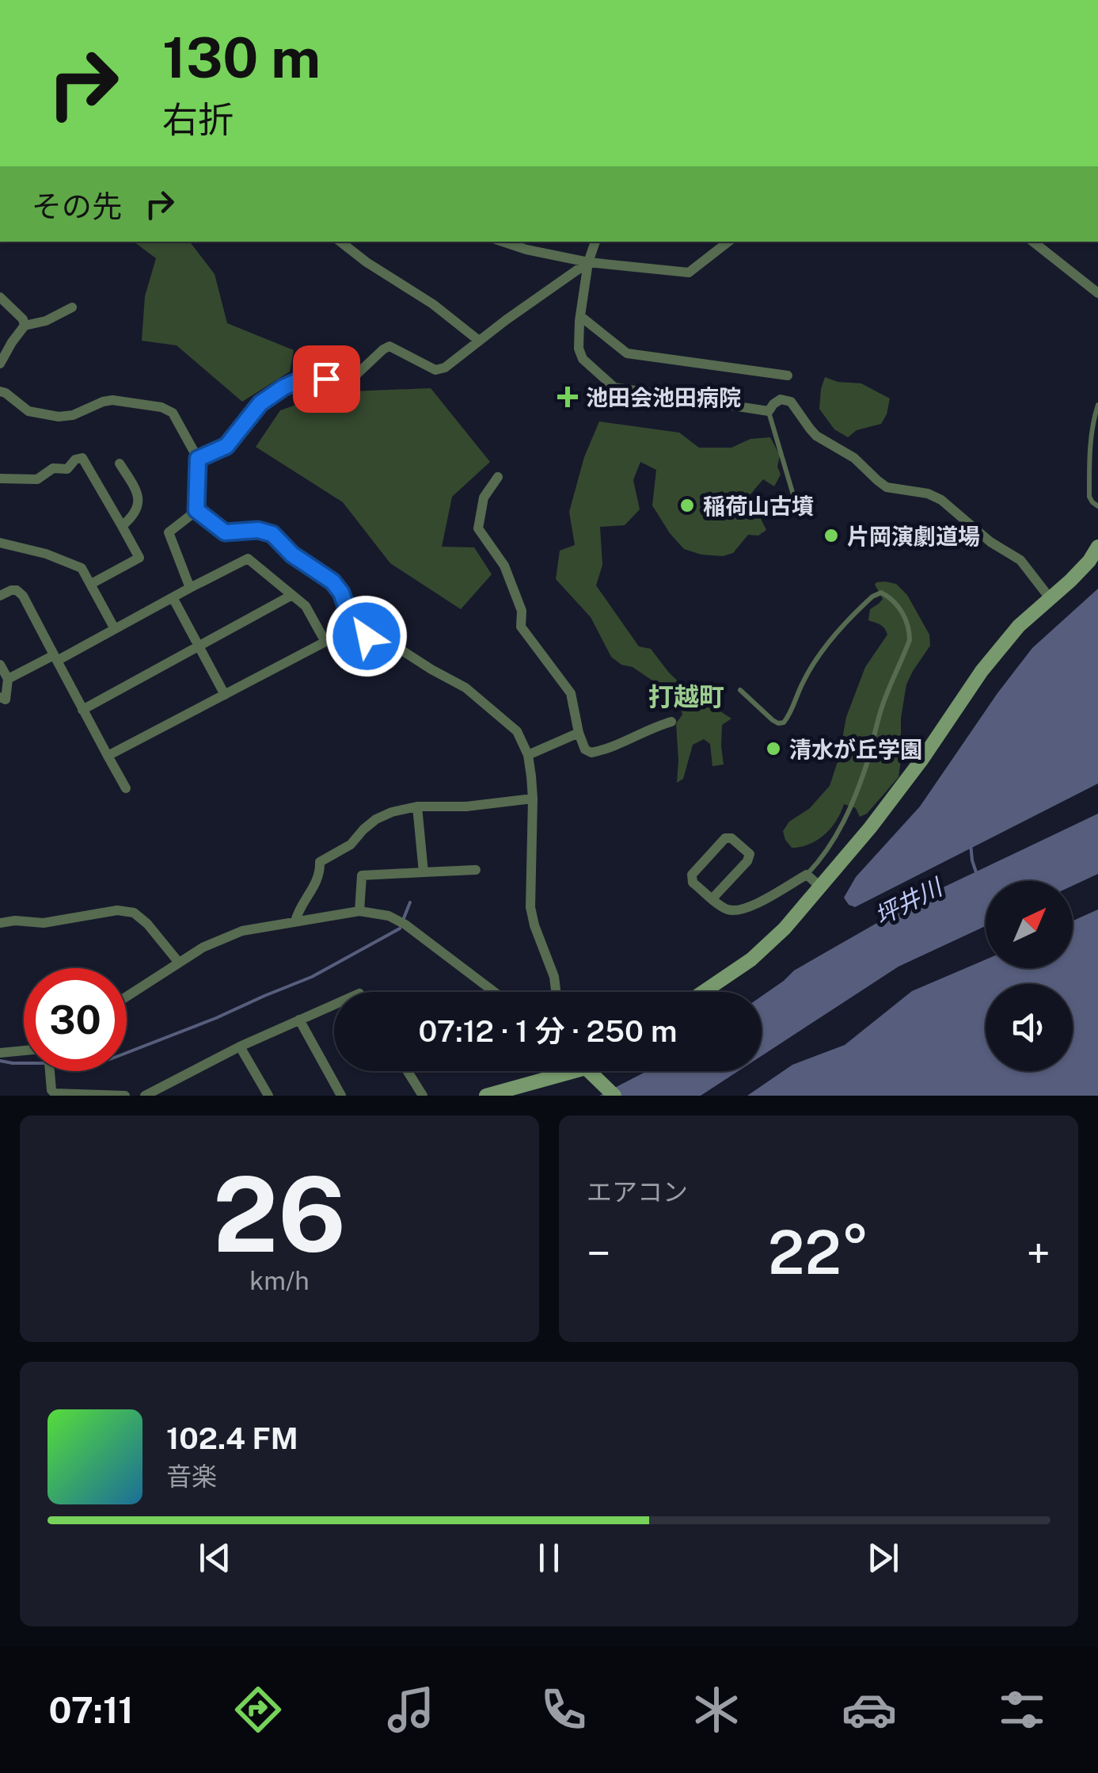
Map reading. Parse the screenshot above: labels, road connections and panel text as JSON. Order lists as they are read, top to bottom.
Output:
{
  "districts": ["打越町"],
  "water": ["坪井川"],
  "places": {
    "health": ["池田会池田病院"],
    "other": ["稲荷山古墳", "片岡演劇道場", "清水が丘学園"]
  },
  "north": "top right",
  "page": {
    "turn": ["130 m", "右折"],
    "then": "その先",
    "limit": "30",
    "trip": "07:12 · 1 分 · 250 m",
    "tile": [
      ["26", "km/h"],
      "エアコン"
    ],
    "heat": ["−", "22°", "+"],
    "song": ["102.4 FM", "音楽"],
    "tabs": "07:11"
  }
}
